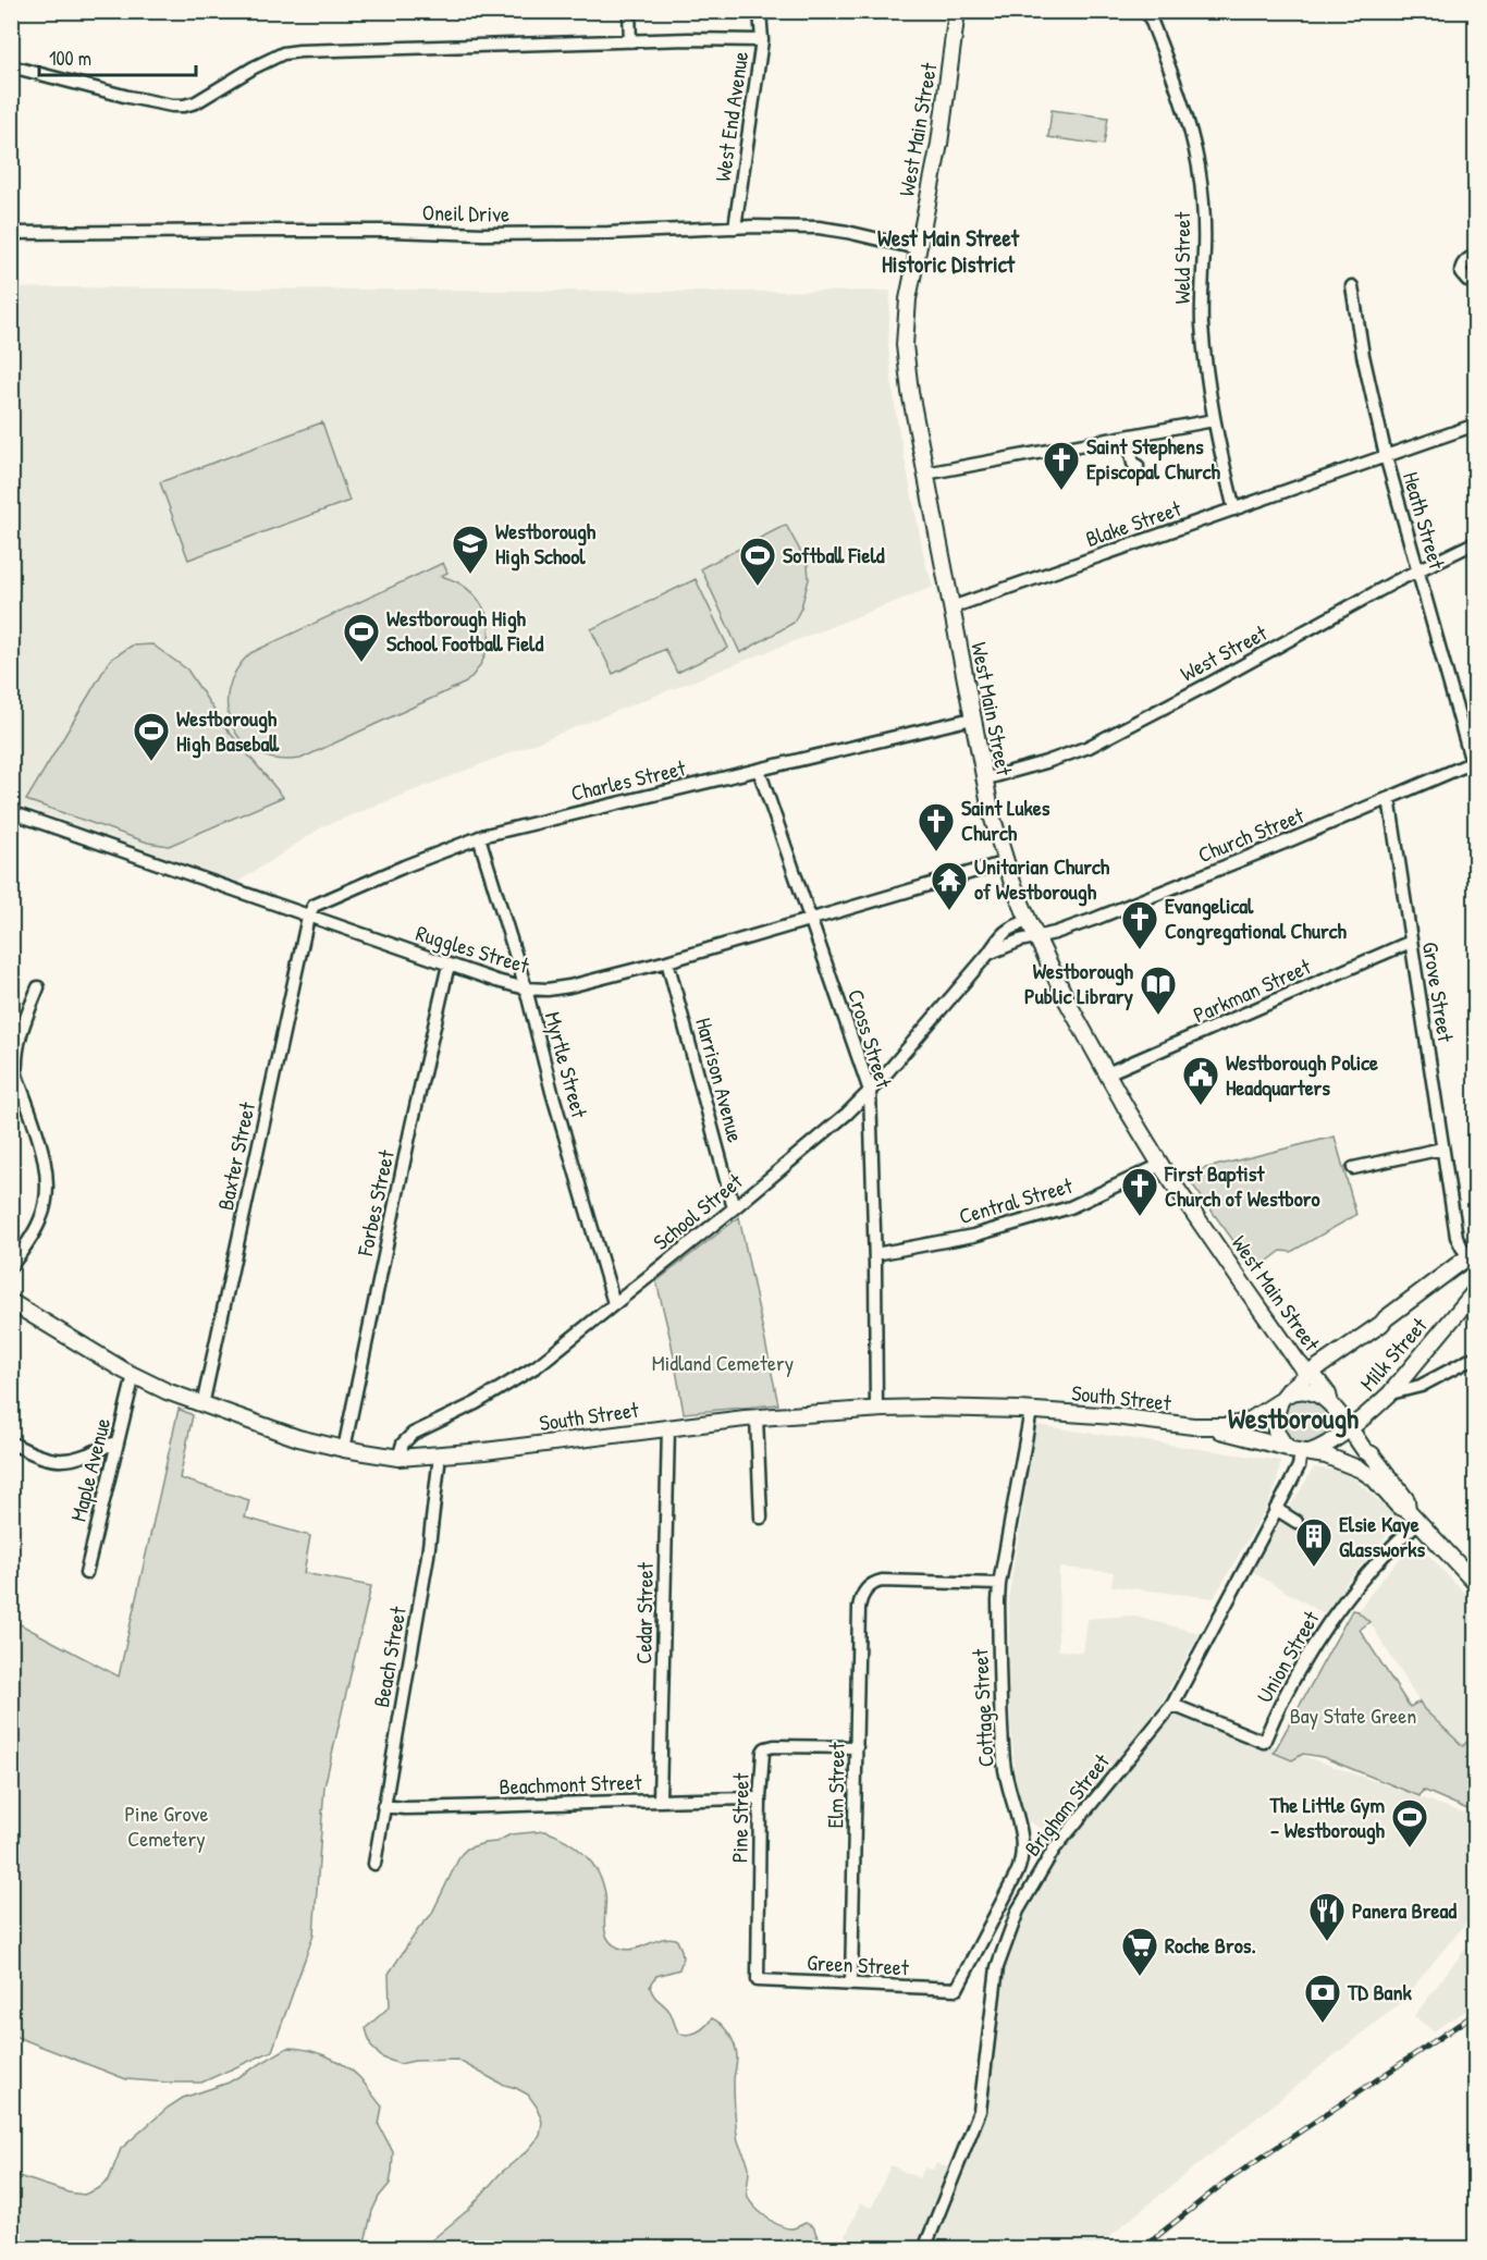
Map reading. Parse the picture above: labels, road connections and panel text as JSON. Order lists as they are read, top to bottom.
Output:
{
  "streets": {
    "main road": ["West Main Street", "Milk Street", "South Street"],
    "street": [
      "West End Avenue",
      "Oneil Drive",
      "Weld Street",
      "Heath Street",
      "Blake Street",
      "West Street",
      "Charles Street",
      "Church Street",
      "Ruggles Street",
      "Parkman Street",
      "Grove Street",
      "Cross Street",
      "Myrtle Street",
      "Harrison Avenue",
      "Baxter Street",
      "Central Street",
      "Forbes Street",
      "School Street",
      "Maple Avenue",
      "Cedar Street",
      "Beach Street",
      "Union Street",
      "Cottage Street",
      "Beachmont Street",
      "Elm Street",
      "Brigham Street",
      "Pine Street",
      "Green Street"
    ]
  },
  "crossings": [
    ["West End Avenue", "Oneil Drive"],
    ["West Main Street", "Oneil Drive"],
    ["West Main Street", "Blake Street"],
    ["West Main Street", "West Street"],
    ["West Main Street", "Charles Street"],
    ["West Main Street", "Church Street"],
    ["West Main Street", "Ruggles Street"],
    ["West Main Street", "Parkman Street"],
    ["West Main Street", "Central Street"],
    ["West Main Street", "School Street"],
    ["West Main Street", "Milk Street"],
    ["West Main Street", "South Street"],
    ["West Main Street", "Union Street"],
    ["West Main Street", "Brigham Street"],
    ["Weld Street", "Blake Street"],
    ["Heath Street", "Blake Street"],
    ["Heath Street", "West Street"],
    ["Heath Street", "Church Street"],
    ["Charles Street", "Ruggles Street"],
    ["Charles Street", "Cross Street"],
    ["Charles Street", "Myrtle Street"],
    ["Charles Street", "Baxter Street"],
    ["Church Street", "Grove Street"],
    ["Church Street", "School Street"],
    ["Ruggles Street", "Cross Street"],
    ["Ruggles Street", "Myrtle Street"],
    ["Ruggles Street", "Harrison Avenue"],
    ["Ruggles Street", "Baxter Street"],
    ["Ruggles Street", "Forbes Street"],
    ["Parkman Street", "Grove Street"],
    ["Grove Street", "Milk Street"],
    ["Cross Street", "Central Street"],
    ["Cross Street", "School Street"],
    ["Cross Street", "South Street"],
    ["Myrtle Street", "School Street"],
    ["Harrison Avenue", "School Street"],
    ["Baxter Street", "South Street"],
    ["Forbes Street", "South Street"],
    ["School Street", "South Street"],
    ["Milk Street", "South Street"],
    ["Milk Street", "Brigham Street"],
    ["South Street", "Maple Avenue"],
    ["South Street", "Cedar Street"],
    ["South Street", "Beach Street"],
    ["South Street", "Union Street"],
    ["South Street", "Cottage Street"],
    ["South Street", "Brigham Street"],
    ["Cedar Street", "Beachmont Street"],
    ["Beach Street", "Beachmont Street"],
    ["Union Street", "Brigham Street"],
    ["Cottage Street", "Elm Street"],
    ["Cottage Street", "Green Street"],
    ["Beachmont Street", "Pine Street"],
    ["Elm Street", "Pine Street"],
    ["Elm Street", "Green Street"],
    ["Pine Street", "Green Street"]
  ],
  "districts": ["West Main Street Historic District", "Westborough"],
  "parks": ["Midland Cemetery", "Bay State Green", "Pine Grove Cemetery"],
  "places": {
    "church": [
      "Saint Stephens Episcopal Church",
      "Saint Lukes Church",
      "Evangelical Congregational Church",
      "First Baptist Church of Westboro"
    ],
    "school or university": ["Westborough High School"],
    "sports": [
      "Softball Field",
      "Westborough High School Football Field",
      "Westborough High Baseball",
      "The Little Gym - Westborough"
    ],
    "temple": ["Unitarian Church of Westborough"],
    "library": ["Westborough Public Library"],
    "public building": ["Westborough Police Headquarters"],
    "building": ["Elsie Kaye Glassworks"],
    "restaurant": ["Panera Bread"],
    "supermarket": ["Roche Bros."],
    "bank": ["TD Bank"]
  },
  "scale_bar": "100 m"
}
